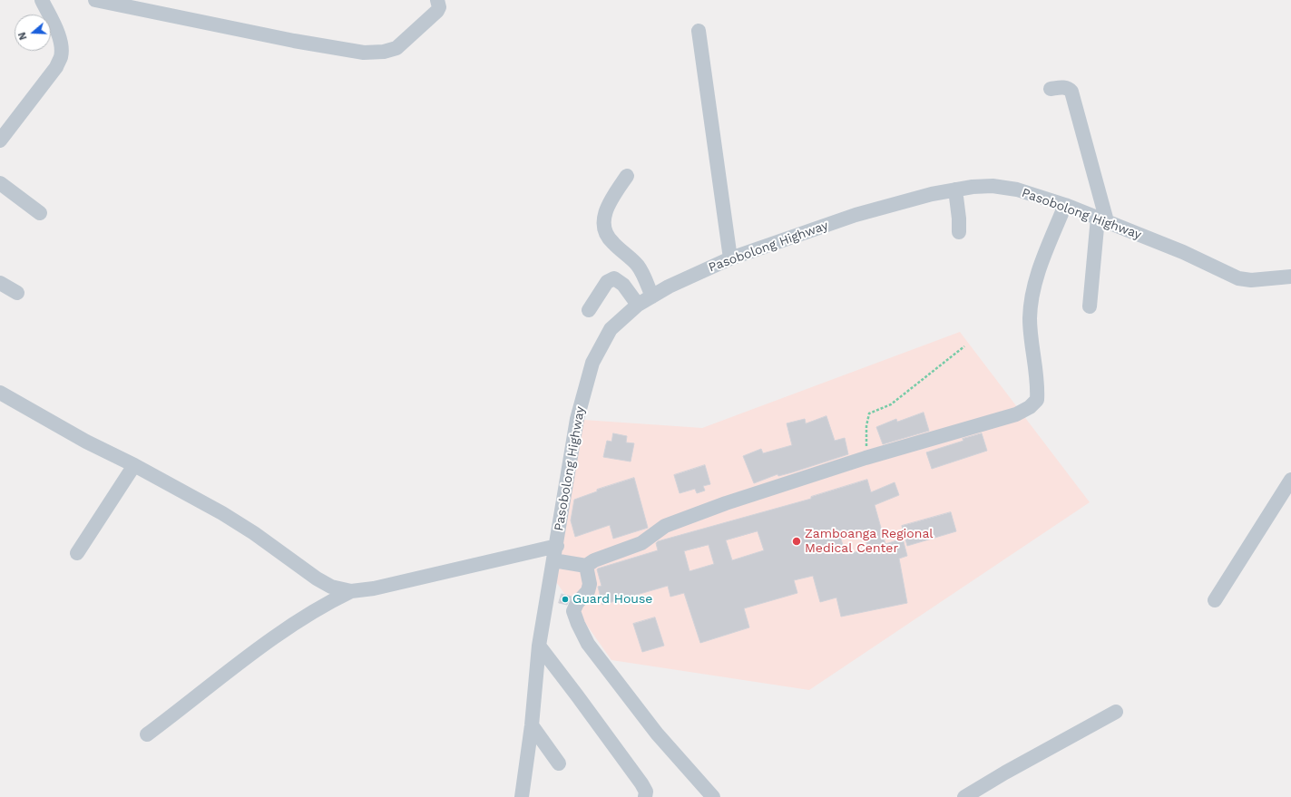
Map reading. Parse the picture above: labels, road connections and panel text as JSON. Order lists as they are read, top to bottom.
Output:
{
  "streets": {
    "street": ["Pasobolong Highway"]
  },
  "places": ["Zamboanga Regional Medical Center", "Guard House"],
  "north": "left"
}
